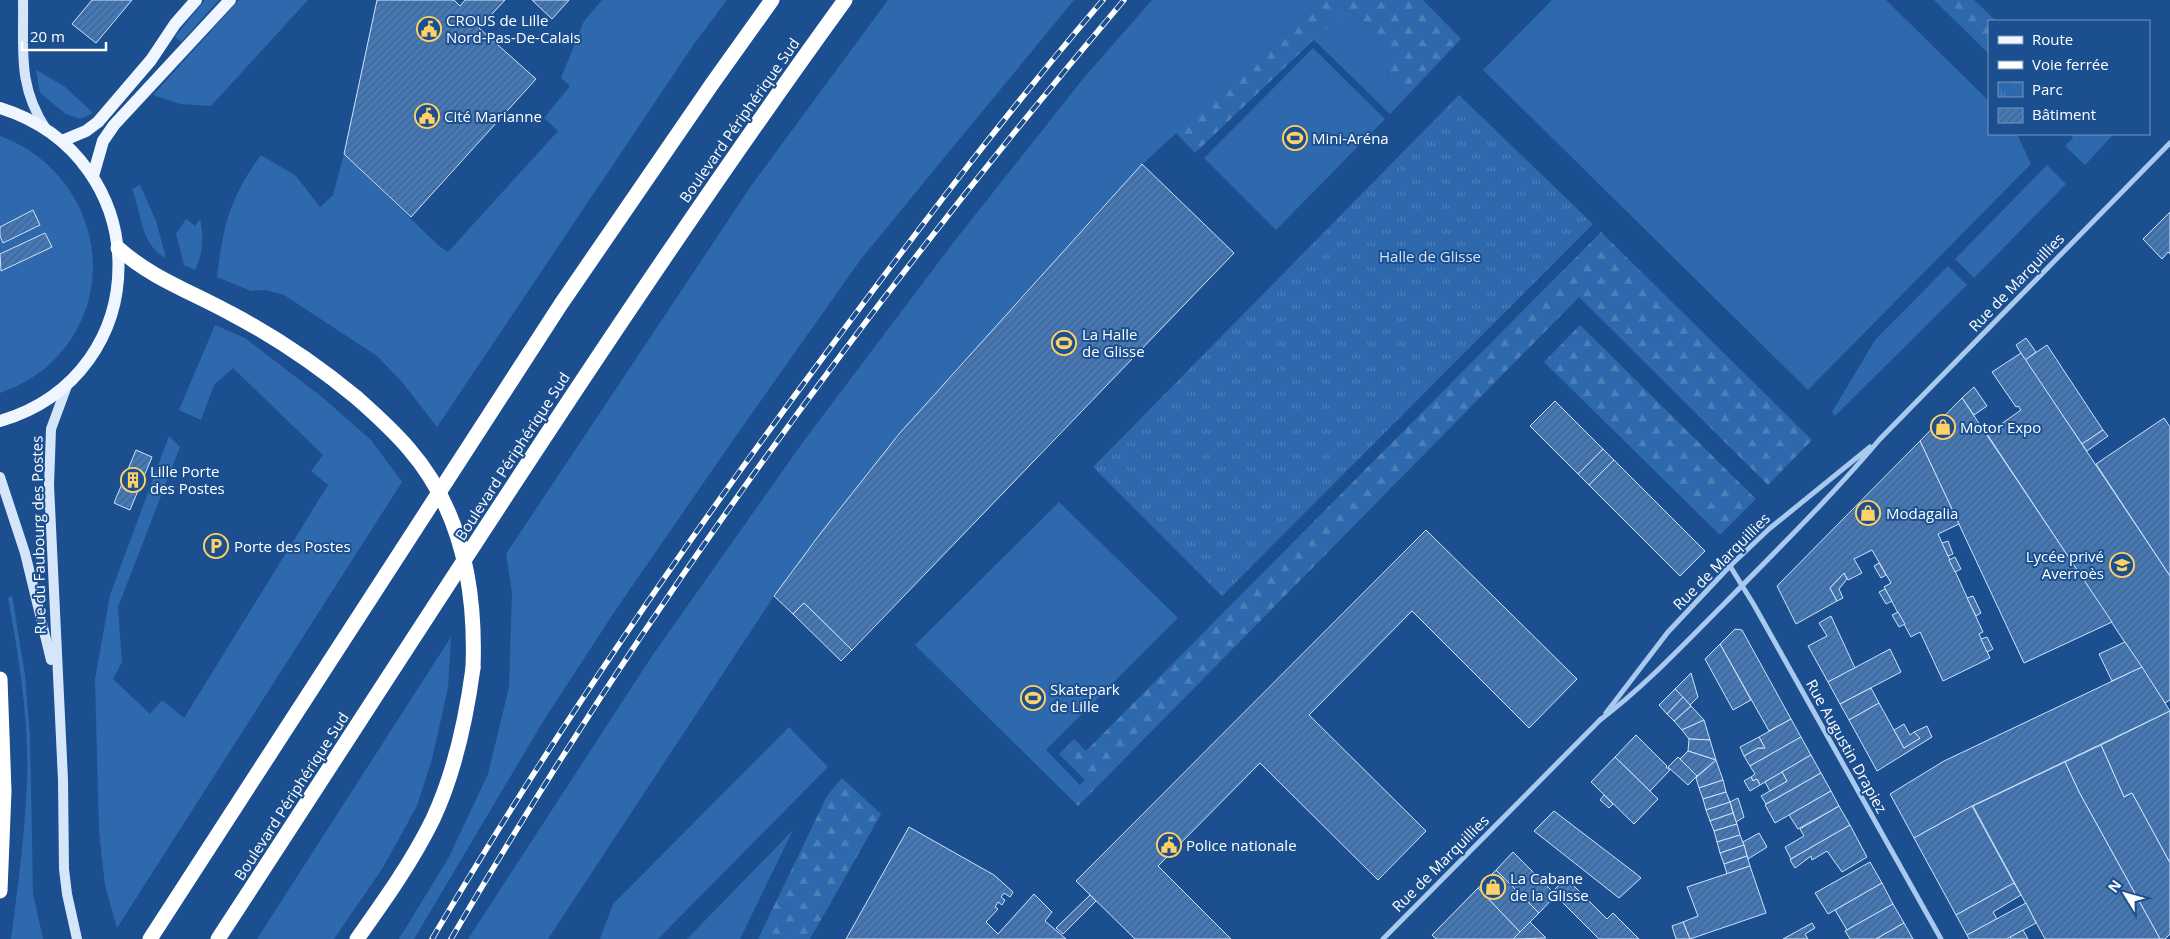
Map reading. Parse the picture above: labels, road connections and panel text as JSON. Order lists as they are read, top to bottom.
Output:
{
  "streets": {
    "highway": ["Boulevard Périphérique Sud"],
    "main road": ["Rue du Faubourg des Postes"],
    "street": ["Rue de Marquillies", "Rue Augustin Drapiez"]
  },
  "crossings": [
    ["Rue de Marquillies", "Rue Augustin Drapiez"]
  ],
  "parks": ["Halle de Glisse"],
  "places": {
    "public building": ["CROUS de Lille Nord-Pas-De-Calais", "Cité Marianne", "Police nationale"],
    "sports": ["Mini-Aréna", "La Halle de Glisse", "Skatepark de Lille"],
    "shop": ["Motor Expo", "Modagalia", "La Cabane de la Glisse"],
    "building": ["Lille Porte des Postes"],
    "parking": ["Porte des Postes"],
    "school or university": ["Lycée privé Averroès"]
  },
  "legend": [
    "Route",
    "Voie ferrée",
    "Parc",
    "Bâtiment"
  ],
  "scale_bar": "20 m",
  "north": "top left"
}
